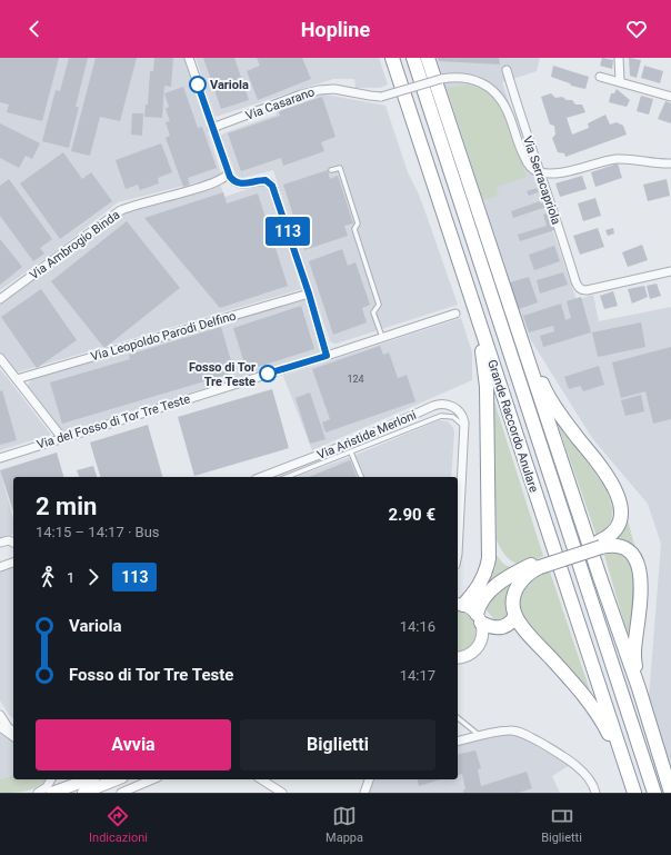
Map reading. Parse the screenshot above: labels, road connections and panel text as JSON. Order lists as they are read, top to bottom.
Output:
{
  "streets": {
    "highway": ["Grande Raccordo Anulare"],
    "street": [
      "Via Casarano",
      "Via Serracapriola",
      "Via Ambrogio Binda",
      "Via Leopoldo Parodi Delfino",
      "Via del Fosso di Tor Tre Teste",
      "Via Aristide Merloni"
    ]
  },
  "crossings": [
    ["Via Casarano", "Via Serracapriola"]
  ],
  "places": ["Variola", "Fosso di Tor Tre Teste"],
  "lines": ["bus line 113"],
  "house_numbers": ["124"],
  "page": {
    "header": "Hopline",
    "on_map": "113",
    "heading": ["2 min", "14:15 – 14:17 · Bus", "2.90 €"],
    "legs": ["1", "113"],
    "list": [
      {
        "name": "Variola",
        "value": "14:16"
      },
      {
        "name": "Fosso di Tor Tre Teste",
        "value": "14:17"
      }
    ],
    "buttons": ["Avvia", "Biglietti"],
    "tabs": ["Indicazioni", "Mappa", "Biglietti"]
  }
}
